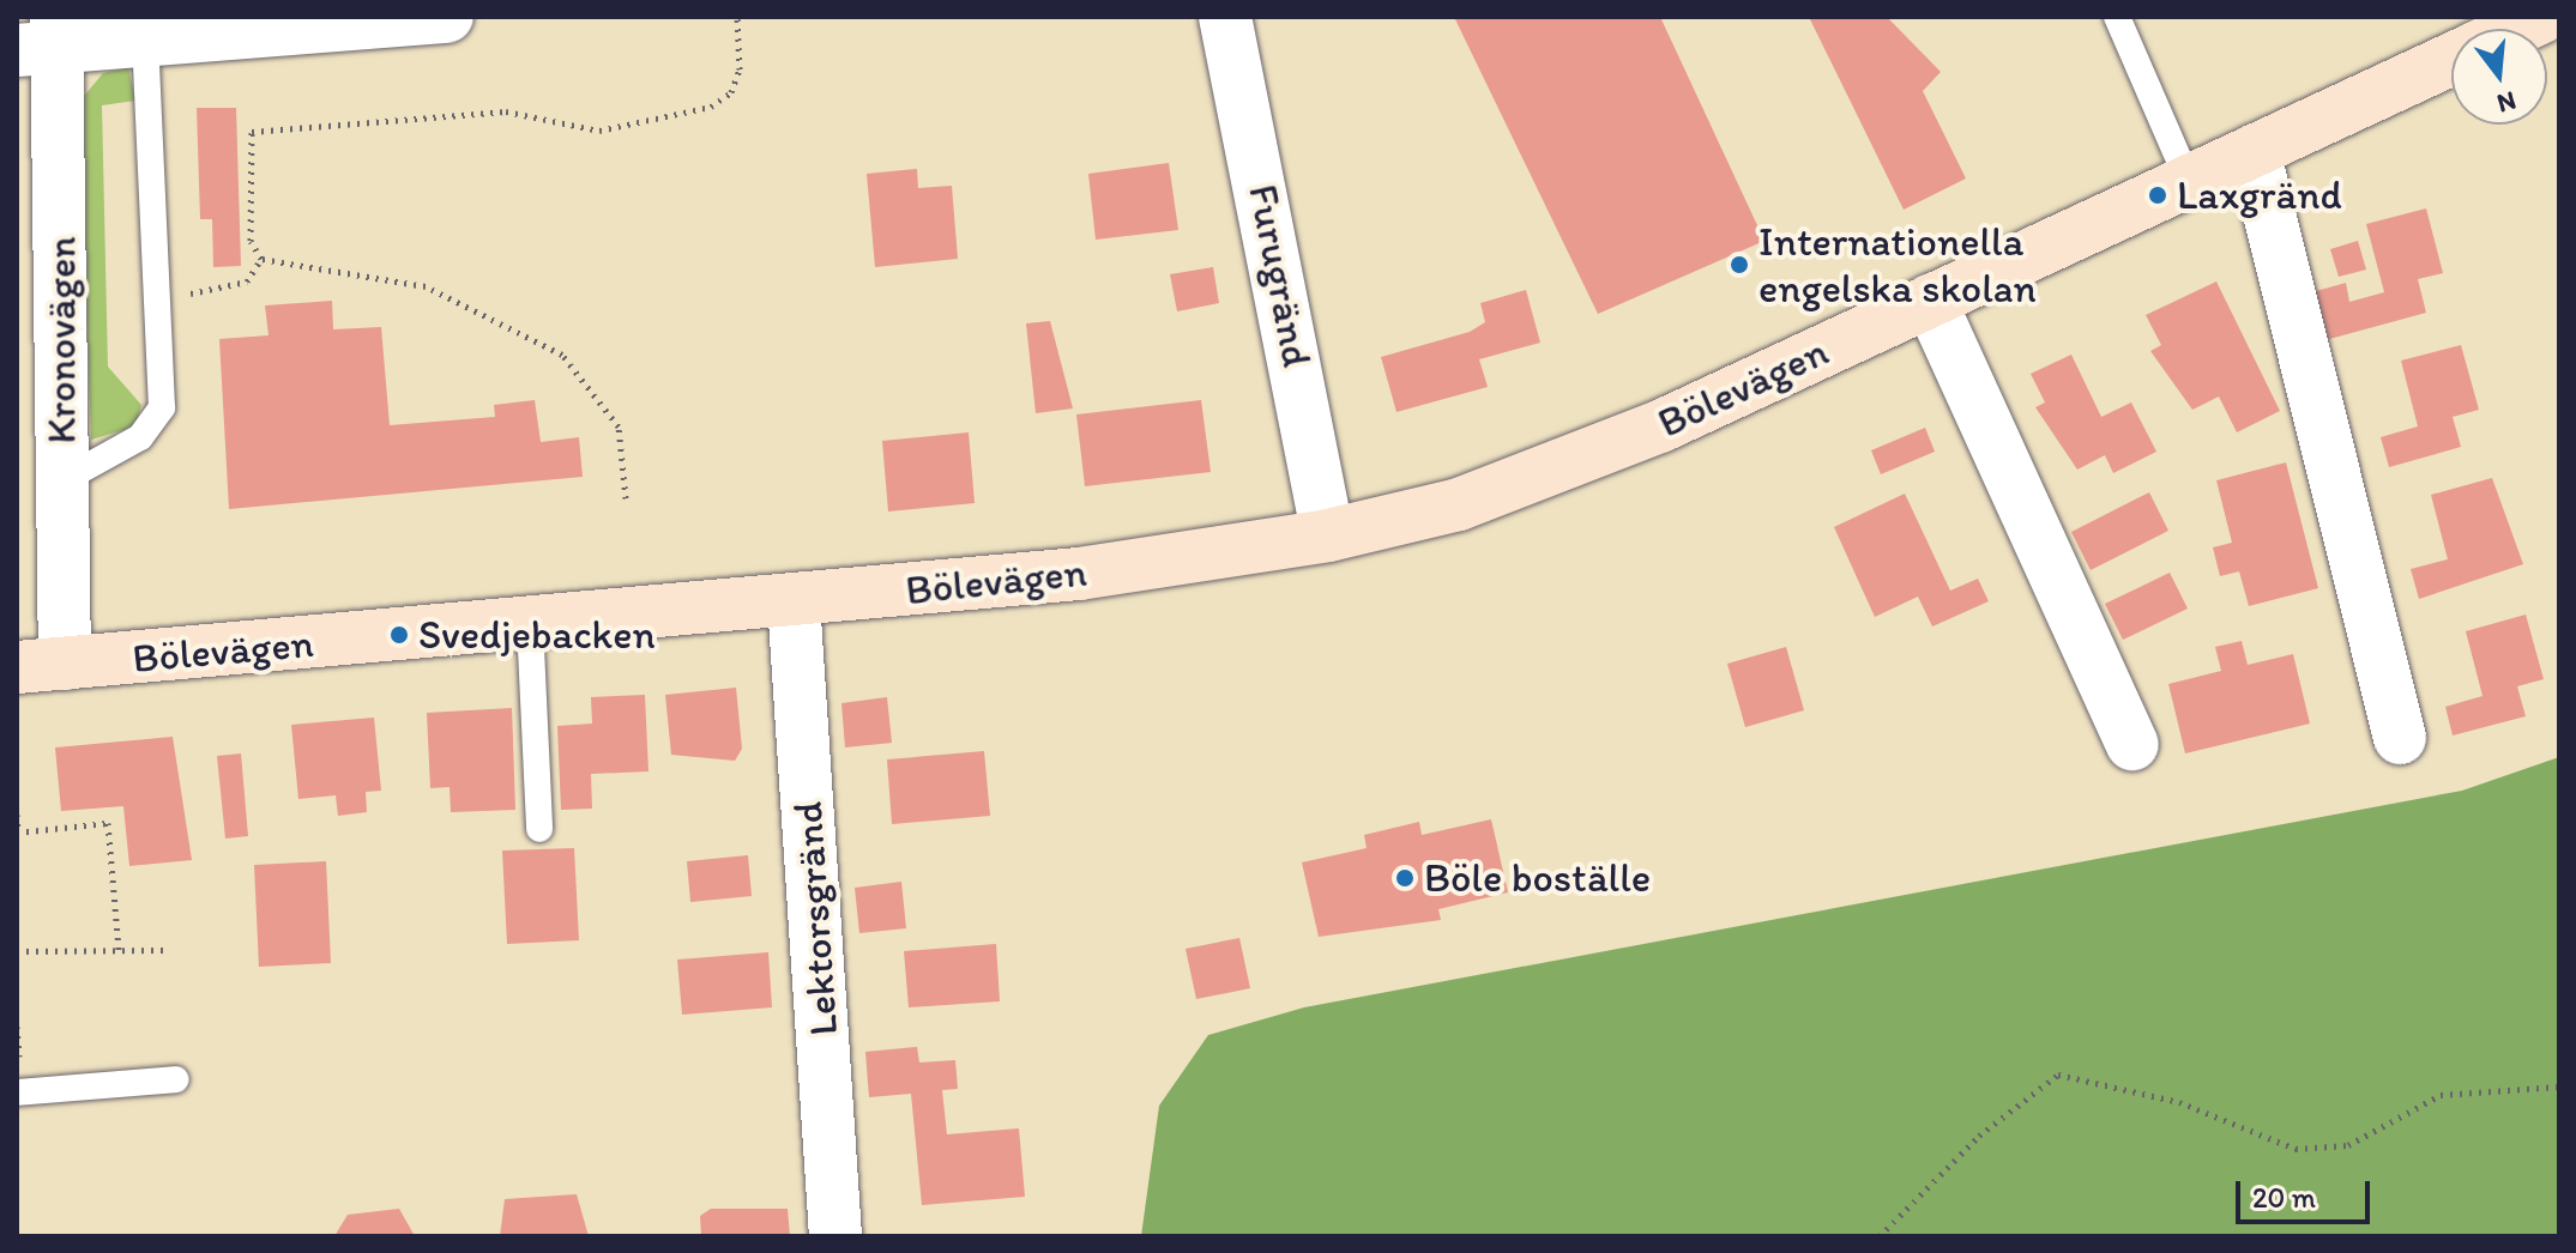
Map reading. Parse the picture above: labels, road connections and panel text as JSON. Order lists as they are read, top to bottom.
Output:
{
  "streets": {
    "street": [
      "Furugränd",
      "Kronovägen",
      "Bölevägen",
      "Lektorsgränd"
    ]
  },
  "crossings": [
    ["Furugränd", "Bölevägen"],
    ["Kronovägen", "Bölevägen"],
    ["Bölevägen", "Lektorsgränd"]
  ],
  "places": [
    "Laxgränd",
    "Internationella engelska skolan",
    "Svedjebacken",
    "Böle boställe"
  ],
  "scale_bar": "20 m",
  "north": "bottom"
}
